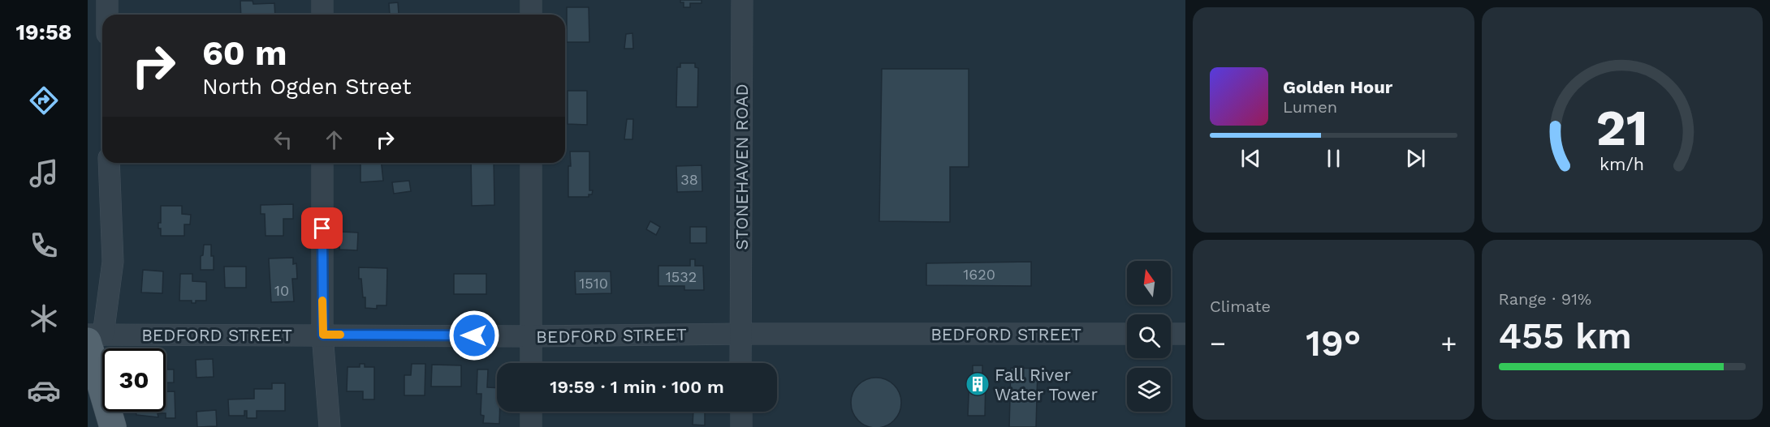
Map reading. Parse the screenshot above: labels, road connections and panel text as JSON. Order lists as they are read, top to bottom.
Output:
{
  "streets": {
    "street": ["STONEHAVEN ROAD", "BEDFORD STREET"]
  },
  "crossings": [
    ["STONEHAVEN ROAD", "BEDFORD STREET"]
  ],
  "places": {
    "building": ["Fall River Water Tower"]
  },
  "house_numbers": [
    "38",
    "1620",
    "1532",
    "1510",
    "10"
  ],
  "north": "top",
  "page": {
    "tabs": "19:58",
    "turn": ["60 m", "North Ogden Street"],
    "song": ["Golden Hour", "Lumen"],
    "tile": [
      "Climate",
      ["Range · 91%", "455 km"]
    ],
    "heat": ["−", "19°", "+"],
    "limit": "30",
    "trip": "19:59 · 1 min · 100 m",
    "gauge": ["21", "km/h"]
  }
}
